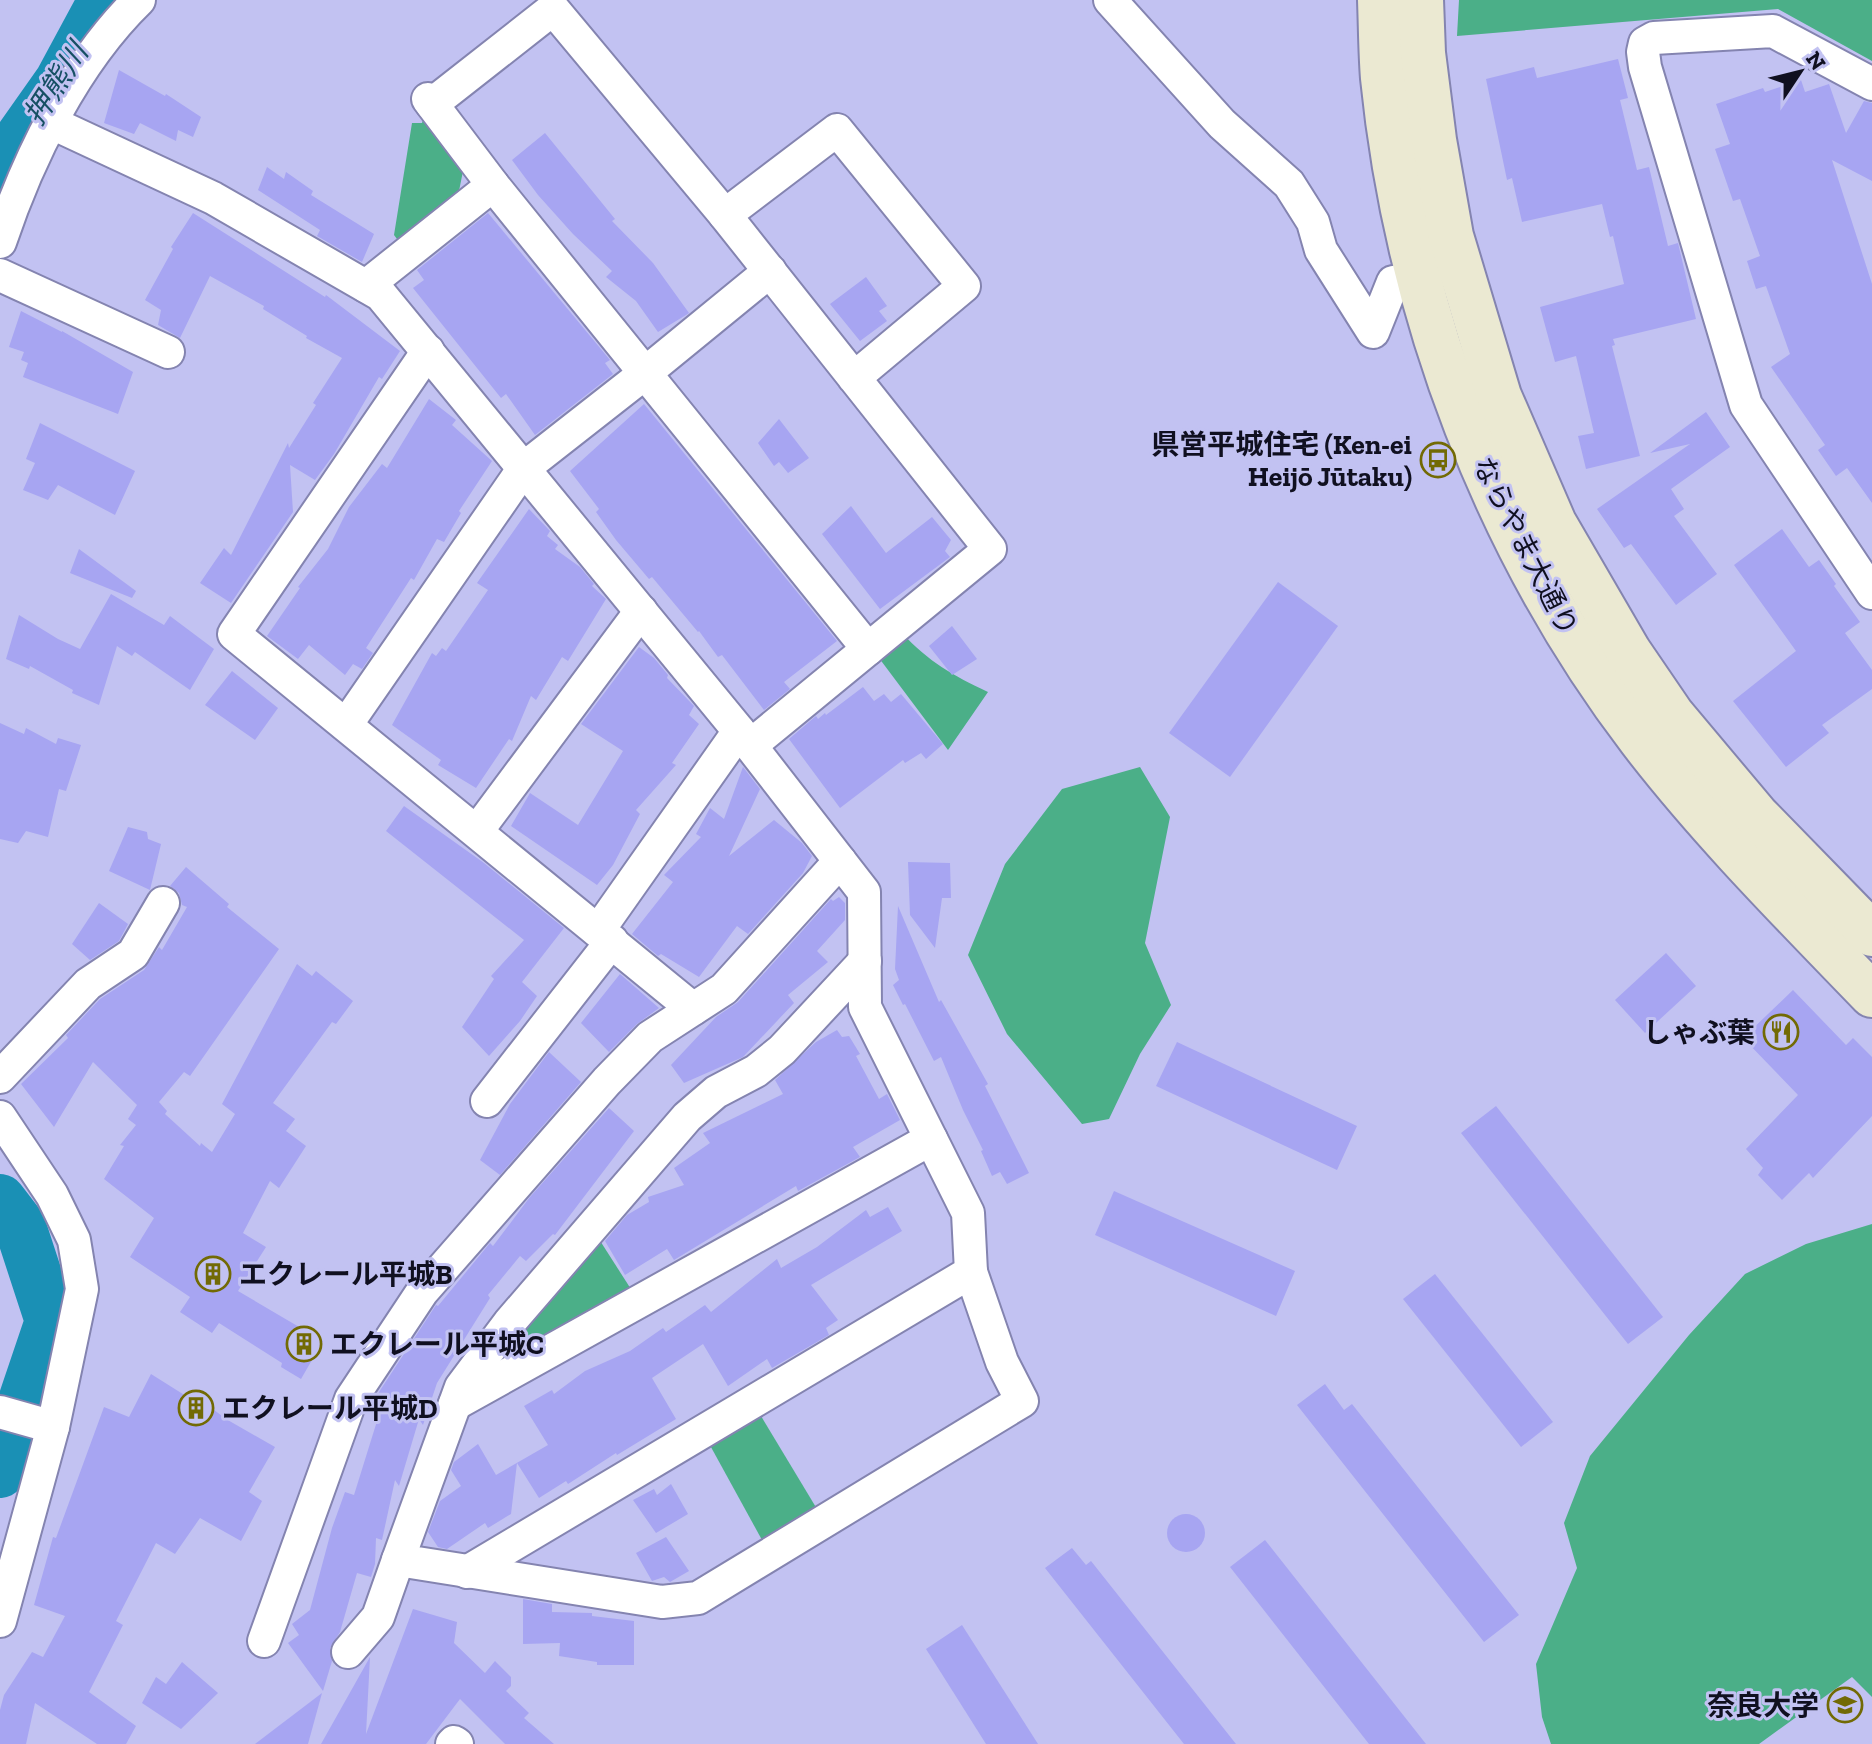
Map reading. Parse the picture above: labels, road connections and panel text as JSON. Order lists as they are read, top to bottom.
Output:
{
  "streets": {
    "street": ["ならやま大通り"]
  },
  "water": ["押熊川"],
  "places": {
    "bus stop": ["県営平城住宅 (Ken-ei Heijō Jūtaku)"],
    "restaurant": ["しゃぶ葉"],
    "building": ["エクレール平城B", "エクレール平城C", "エクレール平城D"],
    "school or university": ["奈良大学"]
  },
  "north": "top right"
}
